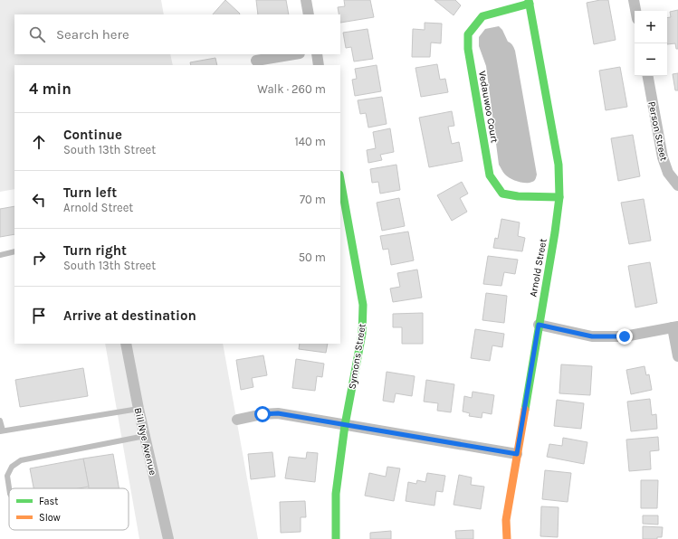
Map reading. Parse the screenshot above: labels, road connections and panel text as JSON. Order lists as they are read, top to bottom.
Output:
{
  "streets": {
    "street": [
      "Vedauwoo Court",
      "Person Street",
      "Arnold Street",
      "Symons Street",
      "Bill Nye Avenue"
    ]
  },
  "crossings": [
    ["Vedauwoo Court", "Arnold Street"]
  ],
  "legend": ["Fast", "Slow"],
  "page": {
    "map_buttons": ["+", "−"],
    "search": "Search here",
    "heading": ["4 min", "Walk · 260 m"],
    "list": [
      ["Continue", "South 13th Street", "140 m"],
      ["Turn left", "Arnold Street", "70 m"],
      ["Turn right", "South 13th Street", "50 m"],
      "Arrive at destination"
    ]
  }
}
